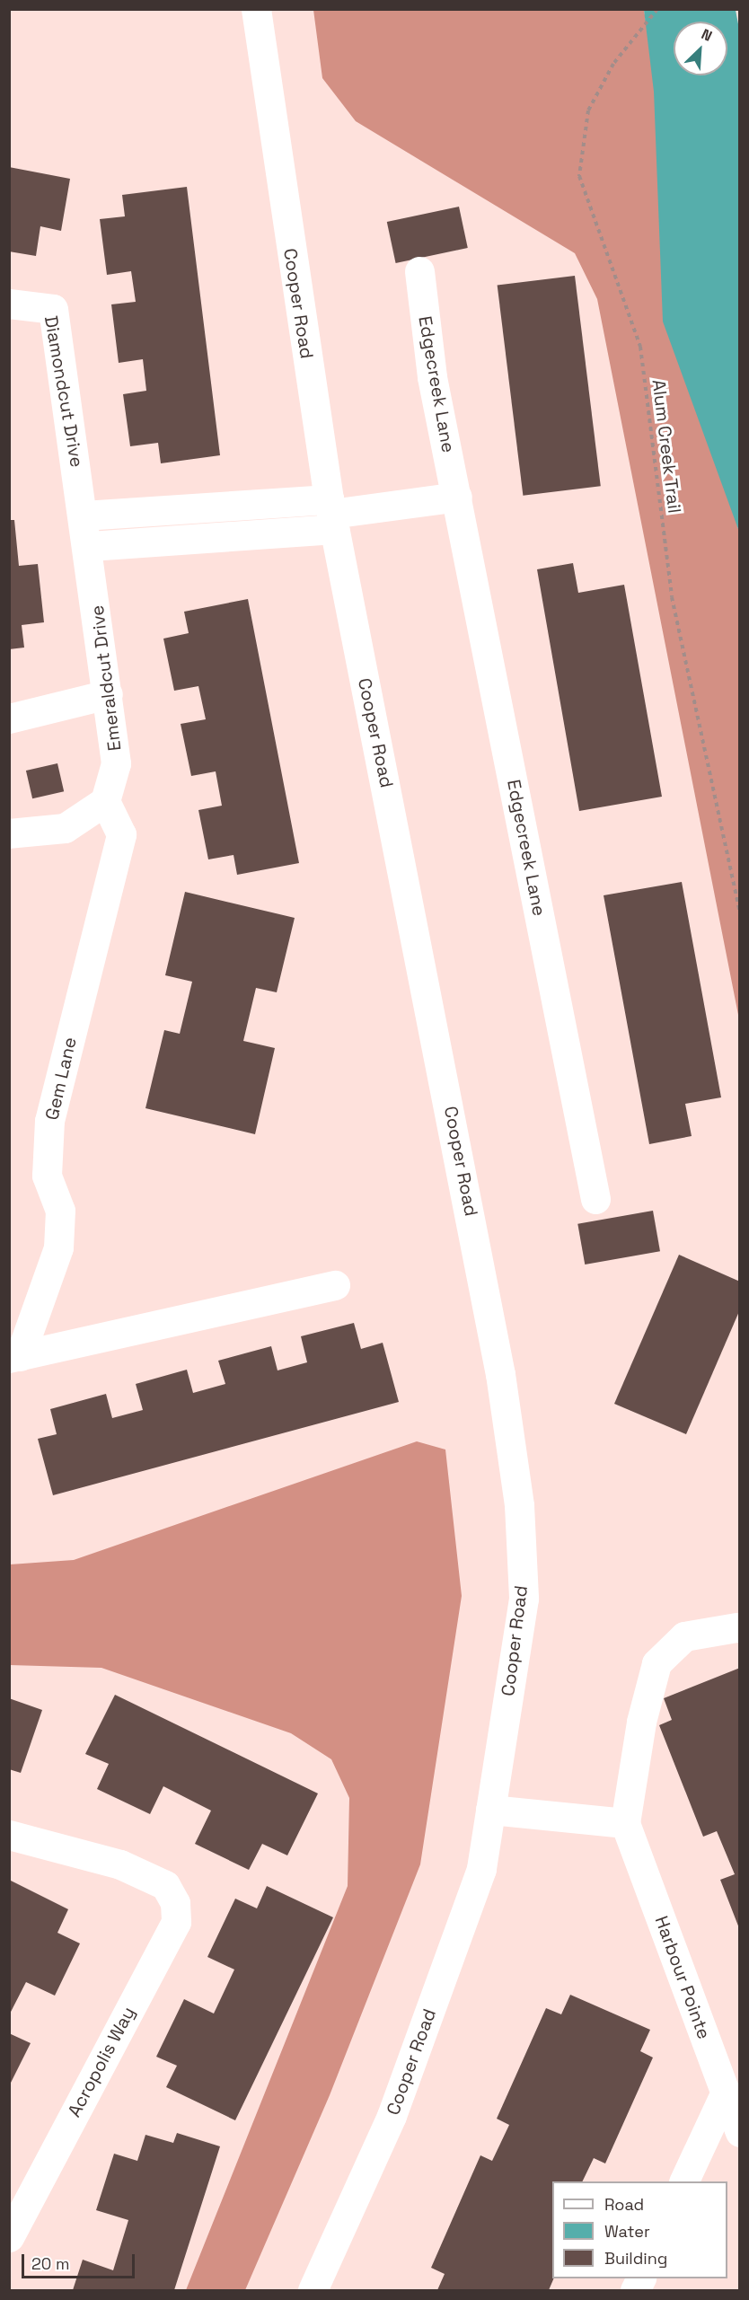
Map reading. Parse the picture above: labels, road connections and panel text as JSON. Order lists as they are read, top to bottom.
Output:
{
  "streets": {
    "street": [
      "Cooper Road",
      "Edgecreek Lane",
      "Diamondcut Drive",
      "Emeraldcut Drive",
      "Gem Lane",
      "Harbour Pointe",
      "Acropolis Way"
    ],
    "path": ["Alum Creek Trail"]
  },
  "crossings": [
    ["Diamondcut Drive", "Emeraldcut Drive"],
    ["Emeraldcut Drive", "Gem Lane"]
  ],
  "legend": ["Road", "Water", "Building"],
  "scale_bar": "20 m",
  "north": "top right"
}
